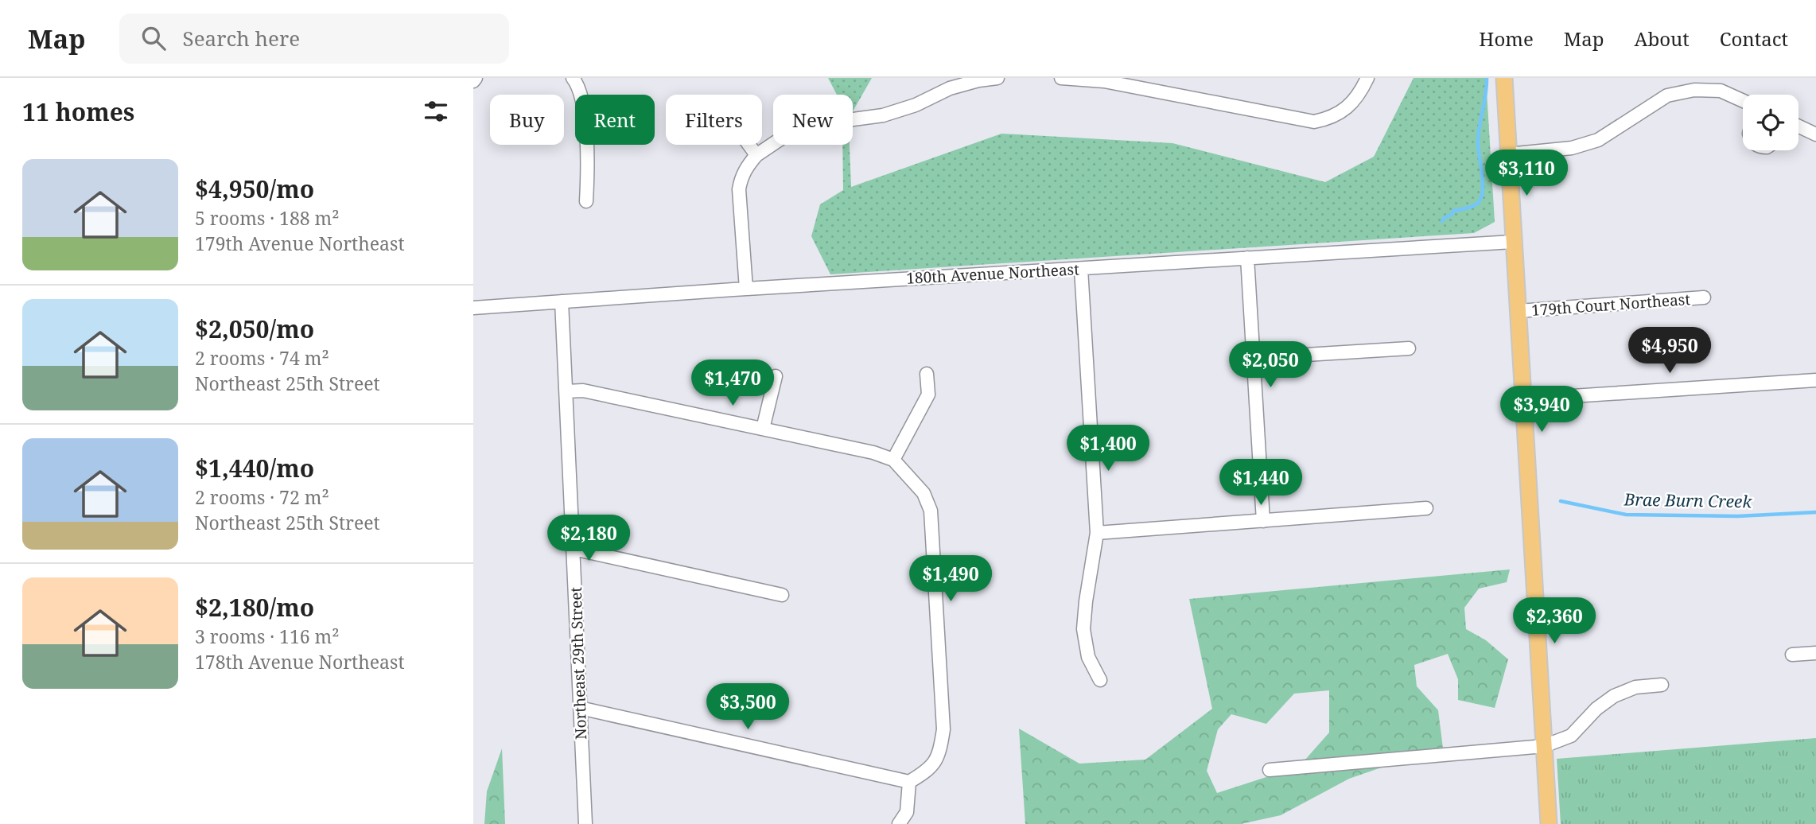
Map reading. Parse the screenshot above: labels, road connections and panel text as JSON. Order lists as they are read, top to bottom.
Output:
{
  "streets": {
    "street": ["180th Avenue Northeast", "179th Court Northeast", "Northeast 29th Street"]
  },
  "crossings": [
    ["180th Avenue Northeast", "Northeast 29th Street"]
  ],
  "water": ["Brae Burn Creek"],
  "page": {
    "header": "Map",
    "search": "Search here",
    "nav": [
      "Home",
      "Map",
      "About",
      "Contact"
    ],
    "heading": "11 homes",
    "chip": [
      "Buy",
      "Rent",
      "Filters",
      "New"
    ],
    "list": [
      {
        "name": "$4,950/mo",
        "note": "5 rooms · 188 m² · 179th Avenue Northeast"
      },
      {
        "name": "$2,050/mo",
        "note": "2 rooms · 74 m² · Northeast 25th Street"
      },
      {
        "name": "$1,440/mo",
        "note": "2 rooms · 72 m² · Northeast 25th Street"
      },
      {
        "name": "$2,180/mo",
        "note": "3 rooms · 116 m² · 178th Avenue Northeast"
      }
    ],
    "price": [
      "$3,110",
      "$4,950",
      "$2,050",
      "$1,470",
      "$3,940",
      "$1,400",
      "$1,440",
      "$2,180",
      "$1,490",
      "$2,360",
      "$3,500"
    ]
  }
}
